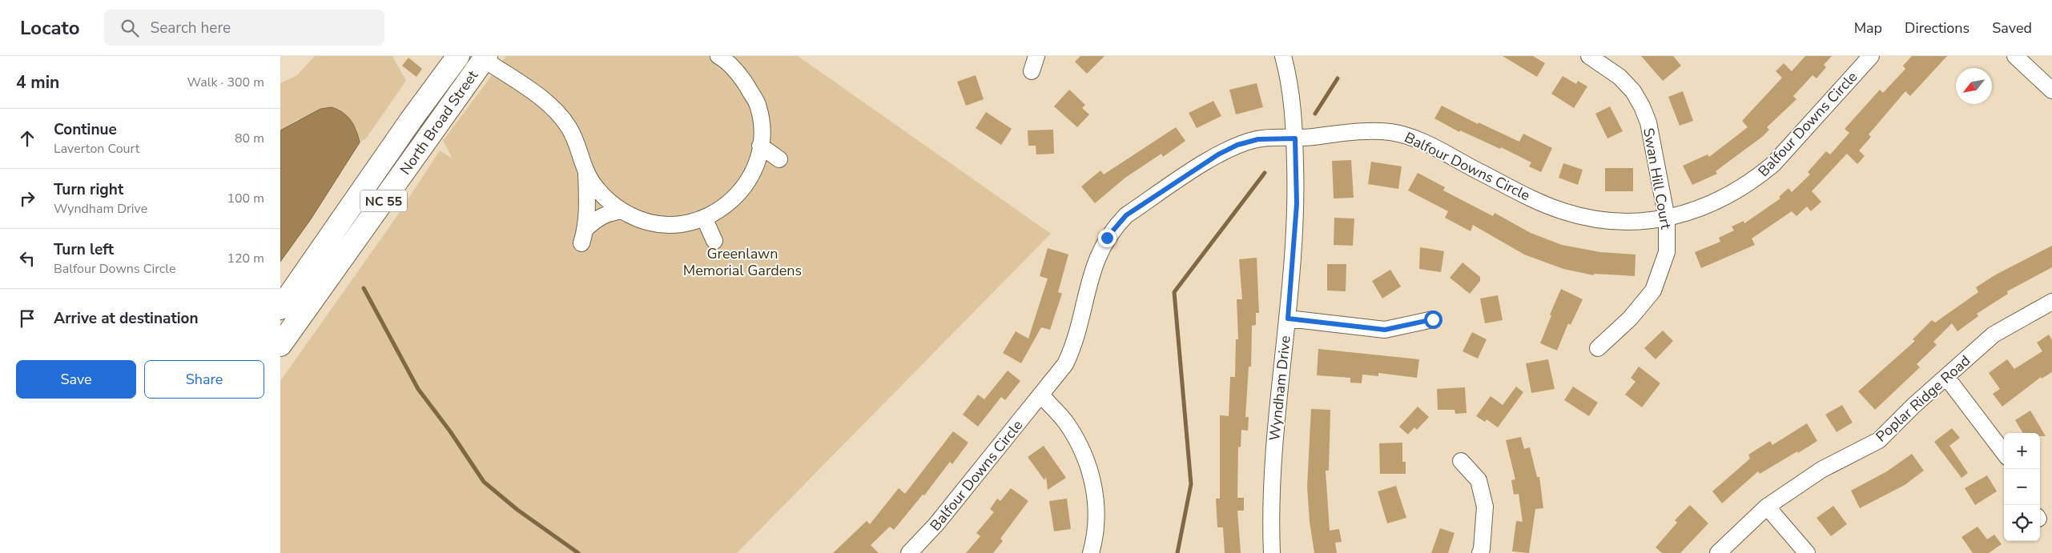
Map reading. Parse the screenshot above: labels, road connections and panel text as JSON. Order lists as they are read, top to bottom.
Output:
{
  "streets": {
    "highway": ["North Broad Street", "NC 55"],
    "street": [
      "Balfour Downs Circle",
      "Swan Hill Court",
      "Wyndham Drive",
      "Poplar Ridge Road"
    ]
  },
  "crossings": [
    ["Balfour Downs Circle", "Swan Hill Court"],
    ["Balfour Downs Circle", "Wyndham Drive"]
  ],
  "parks": ["Greenlawn Memorial Gardens"],
  "north": "bottom left",
  "page": {
    "header": "Locato",
    "search": "Search here",
    "nav": ["Map", "Directions", "Saved"],
    "heading": ["4 min", "Walk · 300 m"],
    "list": [
      ["Continue", "Laverton Court", "80 m"],
      ["Turn right", "Wyndham Drive", "100 m"],
      ["Turn left", "Balfour Downs Circle", "120 m"],
      "Arrive at destination"
    ],
    "buttons": ["Save", "Share"],
    "map_buttons": ["+", "−"]
  }
}
